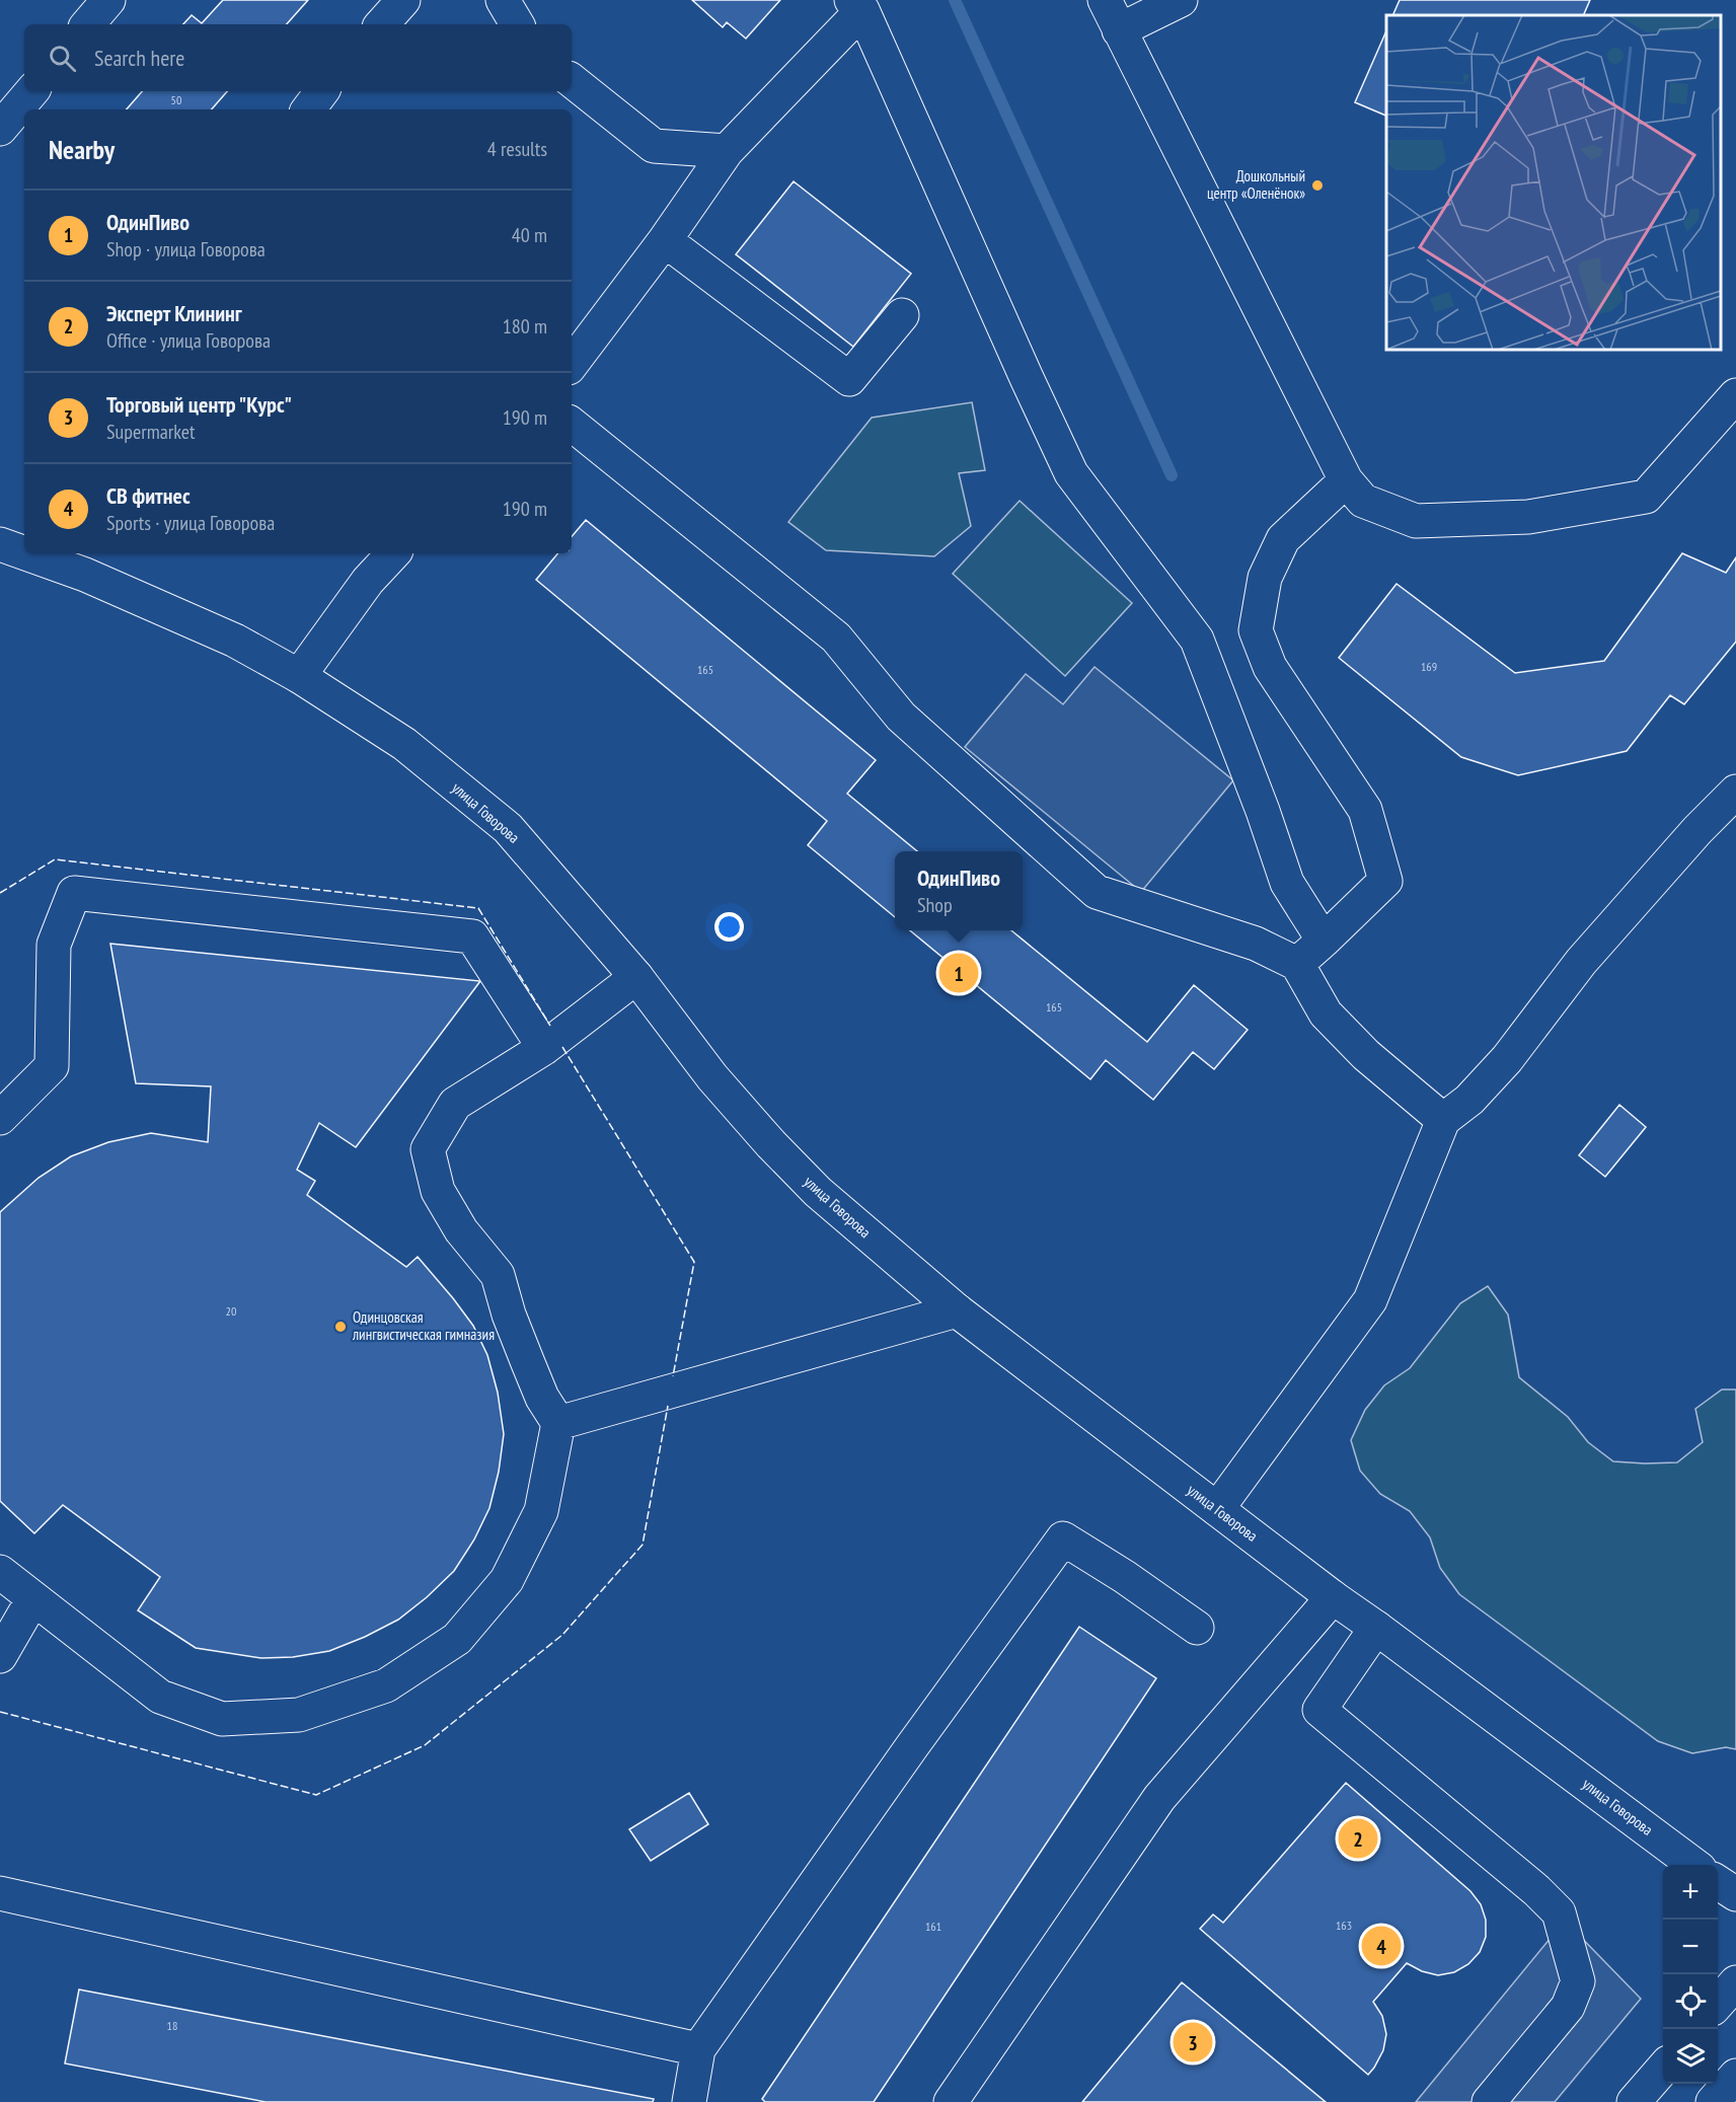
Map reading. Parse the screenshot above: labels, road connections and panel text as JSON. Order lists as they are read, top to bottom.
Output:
{
  "streets": {
    "main road": ["улица Говорова"]
  },
  "places": ["Дошкольный центр «Оленёнок»", "Одинцовская лингвистическая гимназия"],
  "house_numbers": [
    "50",
    "169",
    "165",
    "165",
    "20",
    "163",
    "161",
    "18"
  ],
  "page": {
    "search": "Search here",
    "heading": ["Nearby", "4 results"],
    "list": [
      {
        "mark": "1",
        "name": "ОдинПиво",
        "note": "Shop · улица Говорова",
        "value": "40 m"
      },
      {
        "mark": "2",
        "name": "Эксперт Клининг",
        "note": "Office · улица Говорова",
        "value": "180 m"
      },
      {
        "mark": "3",
        "name": "Торговый центр \"Курс\"",
        "note": "Supermarket",
        "value": "190 m"
      },
      {
        "mark": "4",
        "name": "СВ фитнес",
        "note": "Sports · улица Говорова",
        "value": "190 m"
      }
    ],
    "popup": ["ОдинПиво", "Shop"],
    "pins": [
      "1",
      "2",
      "4",
      "3"
    ],
    "map_buttons": ["+", "−"]
  }
}
